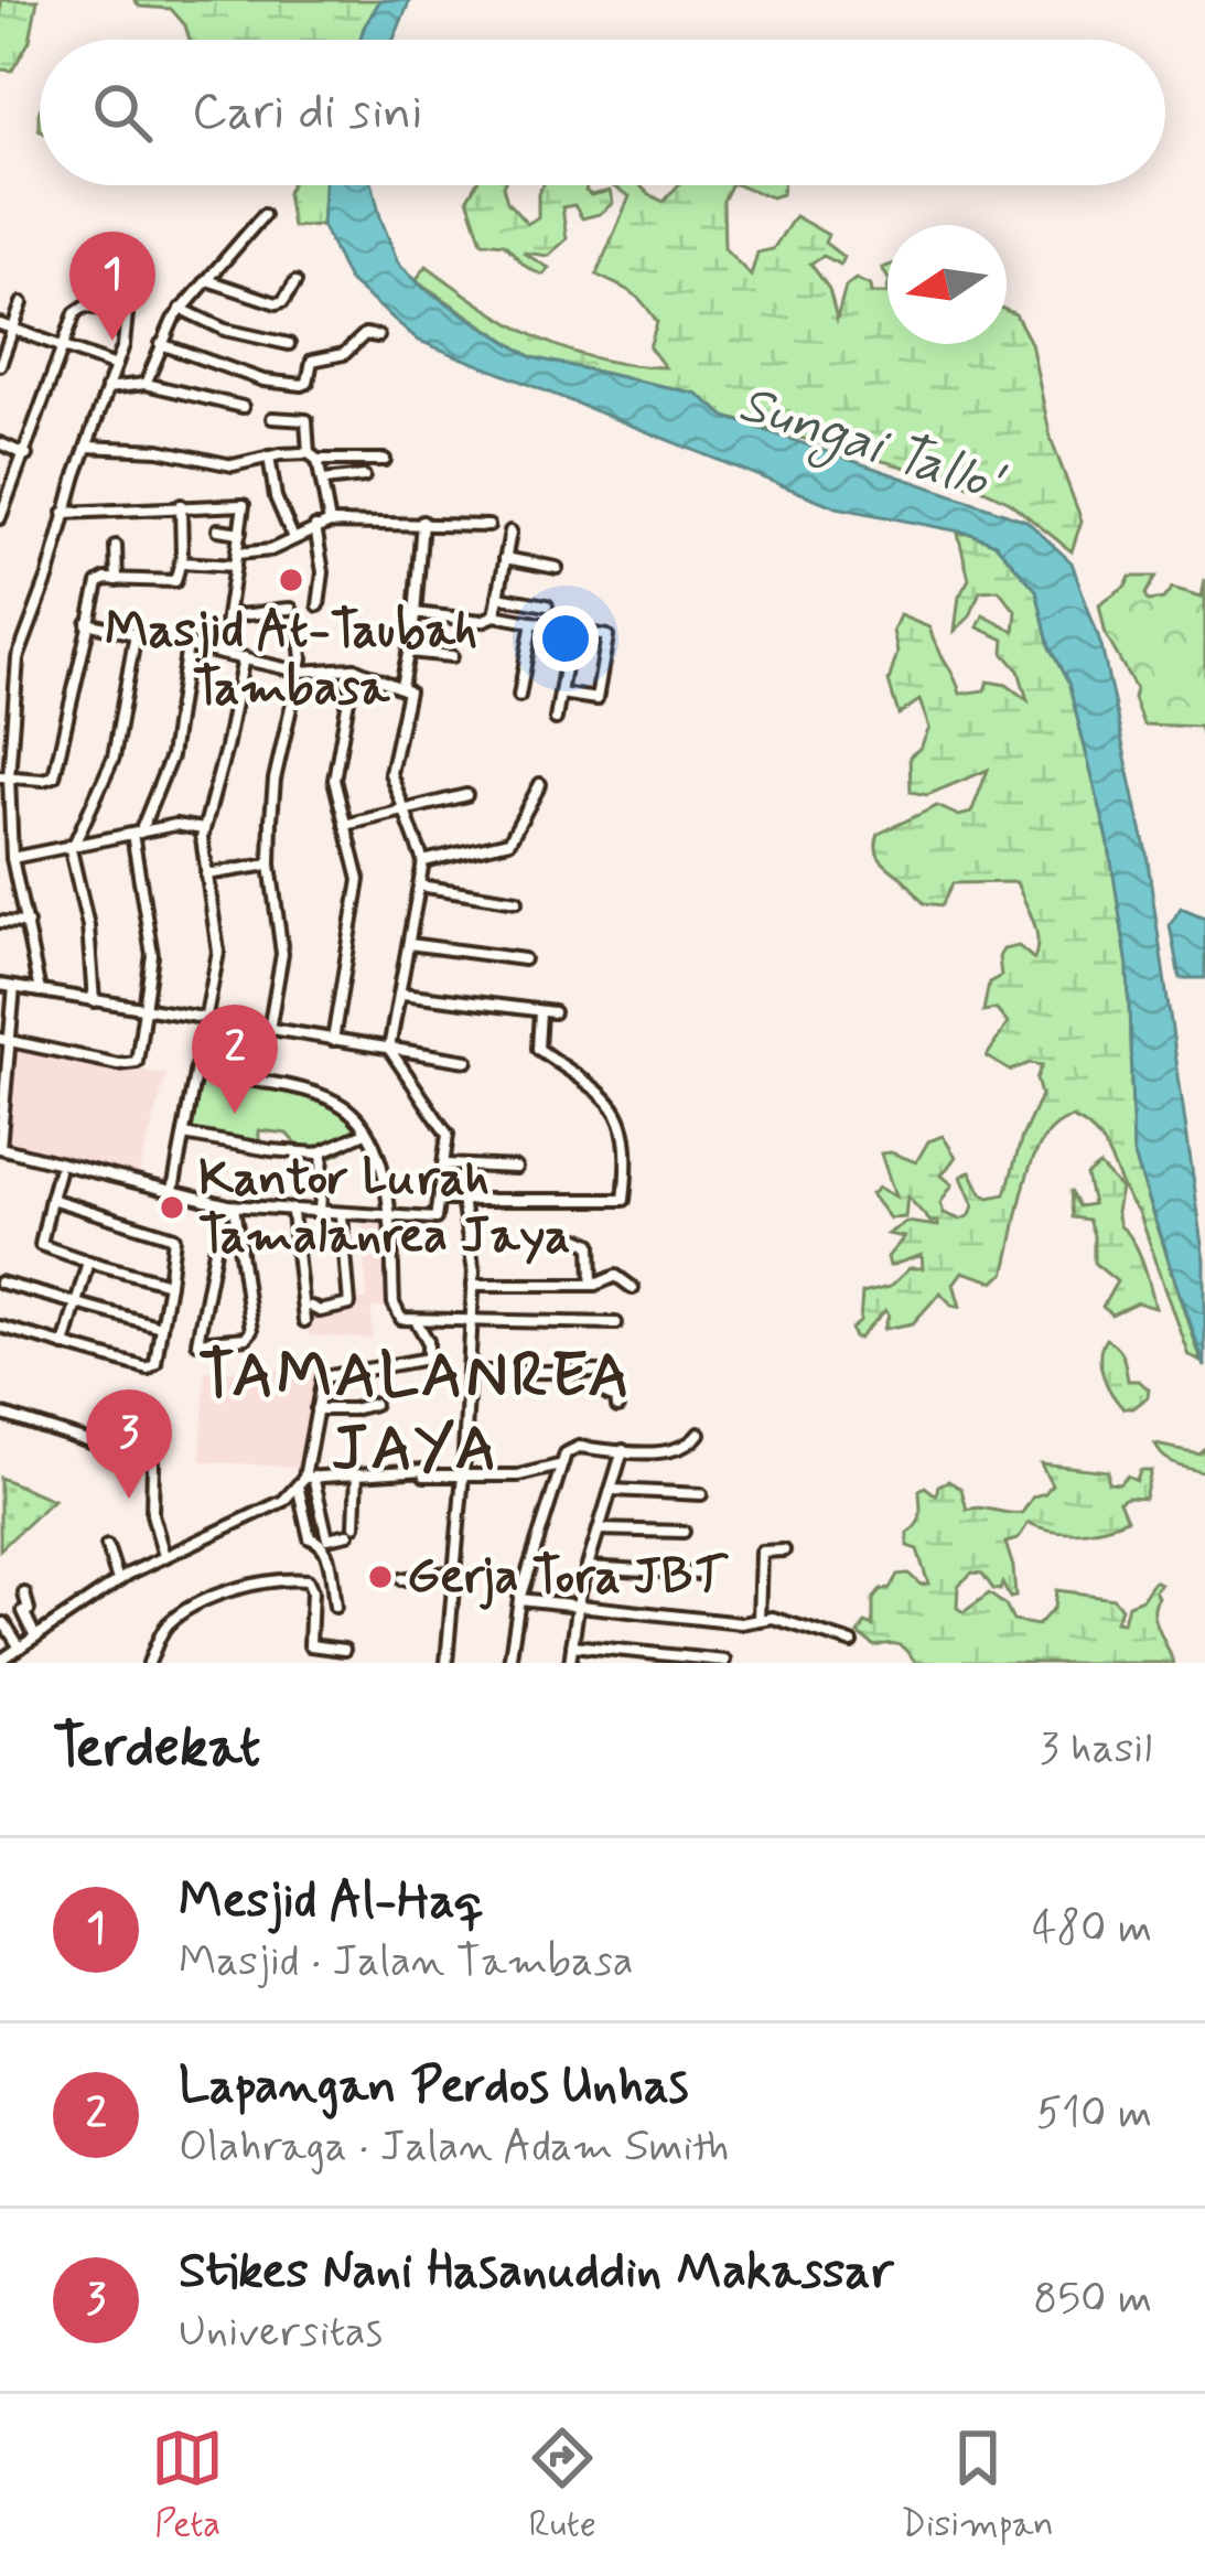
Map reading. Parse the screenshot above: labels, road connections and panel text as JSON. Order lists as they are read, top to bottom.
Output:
{
  "districts": ["TAMALANREA JAYA"],
  "water": ["Sungai Tallo'"],
  "places": ["Masjid At-Taubah Tambasa", "Kantor Lurah Tamalanrea Jaya", "Gerja Tora JBT"],
  "north": "left",
  "page": {
    "search": "Cari di sini",
    "pins": ["1", "2", "3"],
    "heading": ["Terdekat", "3 hasil"],
    "list": [
      {
        "mark": "1",
        "name": "Mesjid Al-Haq",
        "note": "Masjid · Jalan Tambasa",
        "value": "480 m"
      },
      {
        "mark": "2",
        "name": "Lapangan Perdos Unhas",
        "note": "Olahraga · Jalan Adam Smith",
        "value": "510 m"
      },
      {
        "mark": "3",
        "name": "Stikes Nani Hasanuddin Makassar",
        "note": "Universitas",
        "value": "850 m"
      }
    ],
    "nav": ["Peta", "Rute", "Disimpan"]
  }
}
